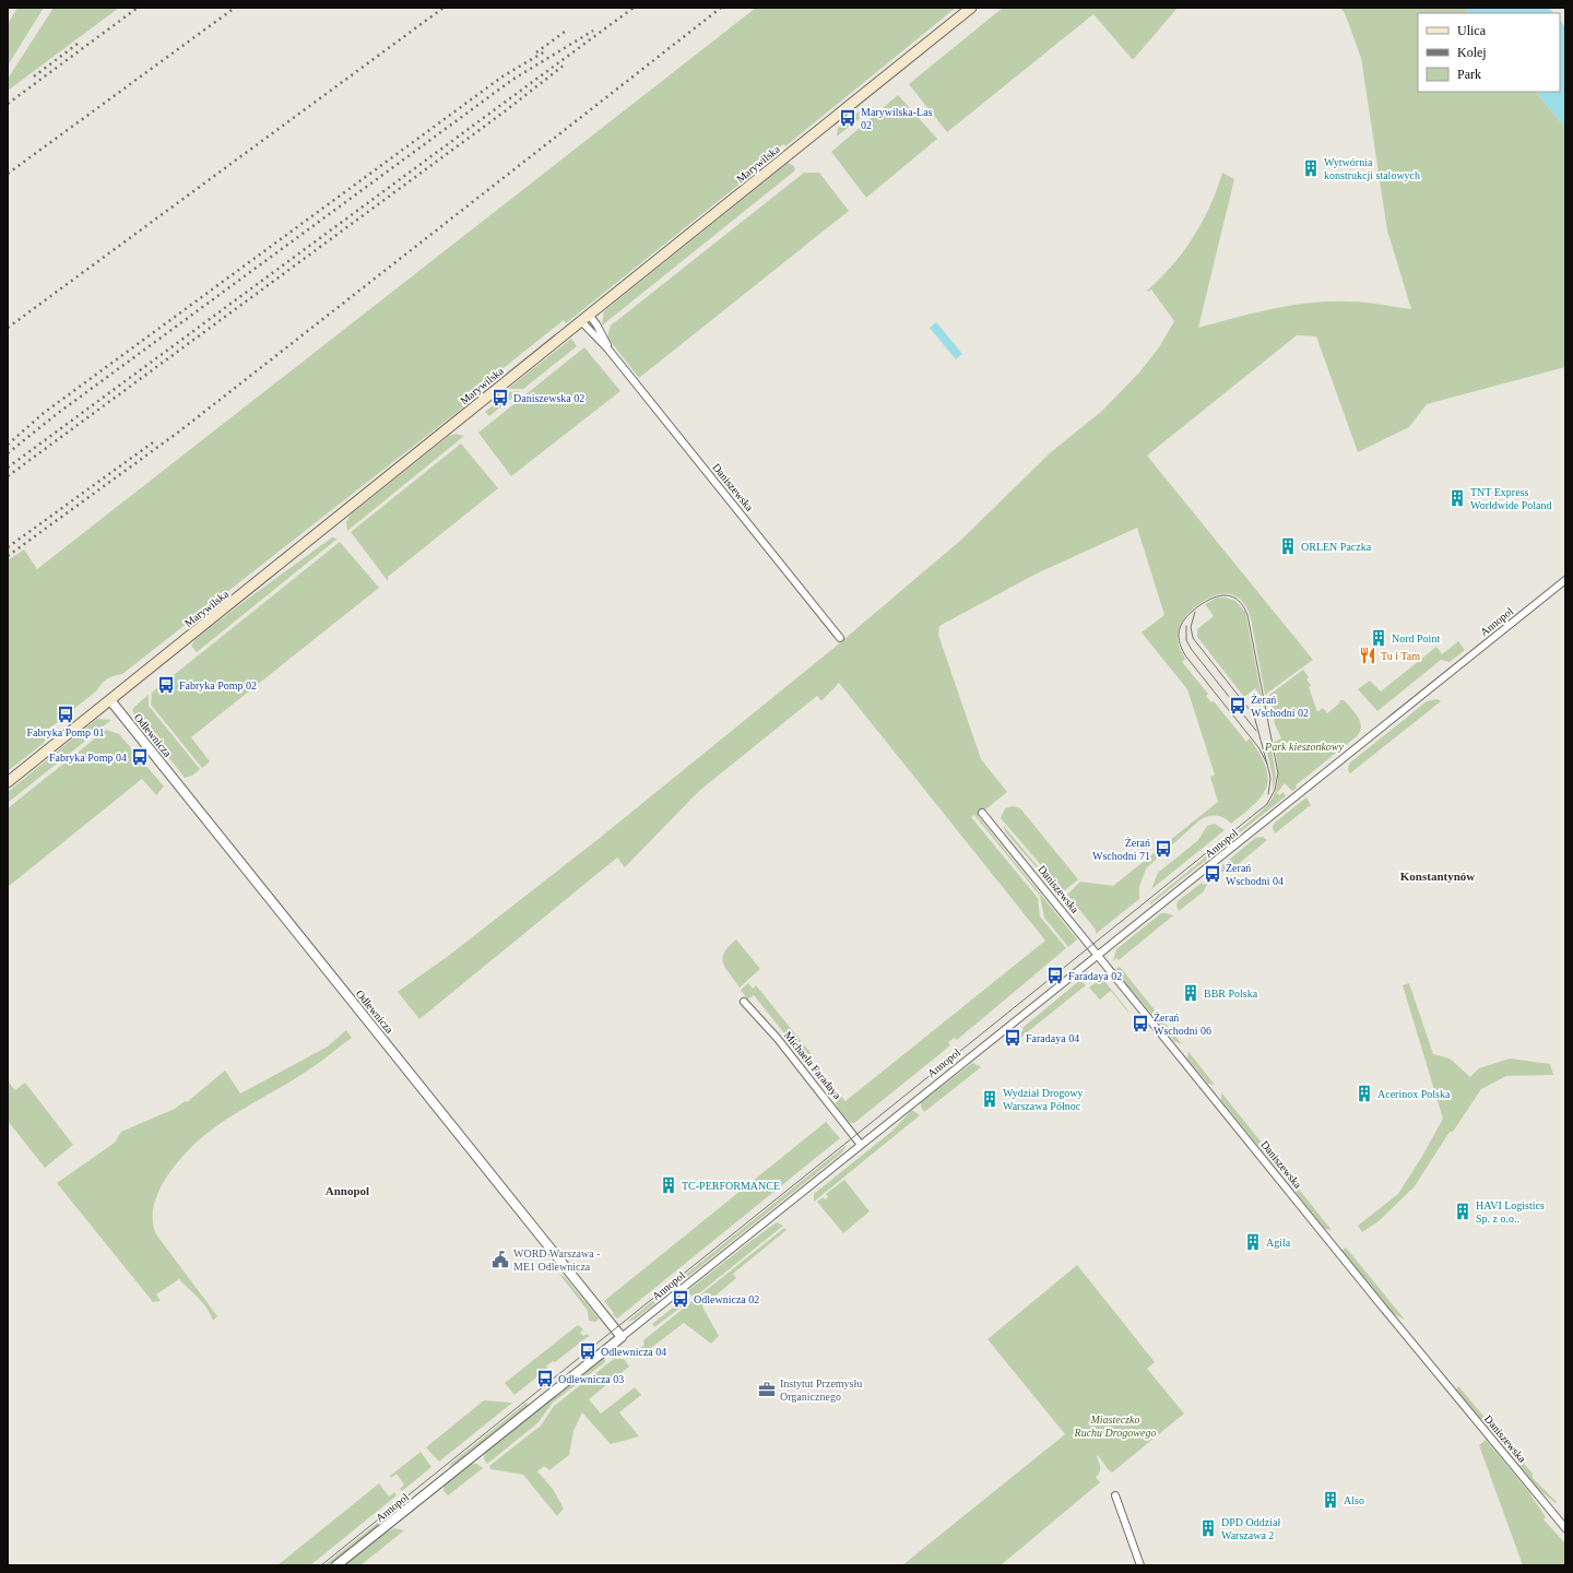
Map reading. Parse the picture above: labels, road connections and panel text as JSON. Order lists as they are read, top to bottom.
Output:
{
  "streets": {
    "main road": ["Marywilska"],
    "street": [
      "Daniszewska",
      "Annopol",
      "Odlewnicza",
      "Michaela Faradaya"
    ]
  },
  "crossings": [
    ["Marywilska", "Daniszewska"],
    ["Marywilska", "Odlewnicza"],
    ["Daniszewska", "Annopol"],
    ["Annopol", "Odlewnicza"],
    ["Annopol", "Michaela Faradaya"]
  ],
  "districts": ["Konstantynów", "Annopol"],
  "parks": ["Park kieszonkowy", "Miasteczko Ruchu Drogowego"],
  "places": {
    "bus stop": [
      "Marywilska-Las 02",
      "Daniszewska 02",
      "Fabryka Pomp 02",
      "Żerań Wschodni 02",
      "Fabryka Pomp 01",
      "Fabryka Pomp 04",
      "Żerań Wschodni 71",
      "Żerań Wschodni 04",
      "Faradaya 02",
      "Żerań Wschodni 06",
      "Faradaya 04",
      "Odlewnicza 02",
      "Odlewnicza 04",
      "Odlewnicza 03"
    ],
    "building": [
      "Wytwórnia konstrukcji stalowych",
      "TNT Express Worldwide Poland",
      "ORLEN Paczka",
      "Nord Point",
      "BBR Polska",
      "Acerinox Polska",
      "Wydział Drogowy Warszawa Północ",
      "TC-PERFORMANCE",
      "HAVI Logistics Sp. z o.o..",
      "Agila",
      "Also",
      "DPD Oddział Warszawa 2"
    ],
    "restaurant": ["Tu i Tam"],
    "public building": ["WORD Warszawa - ME1 Odlewnicza"],
    "office": ["Instytut Przemysłu Organicznego"]
  },
  "legend": ["Ulica", "Kolej", "Park"]
}
